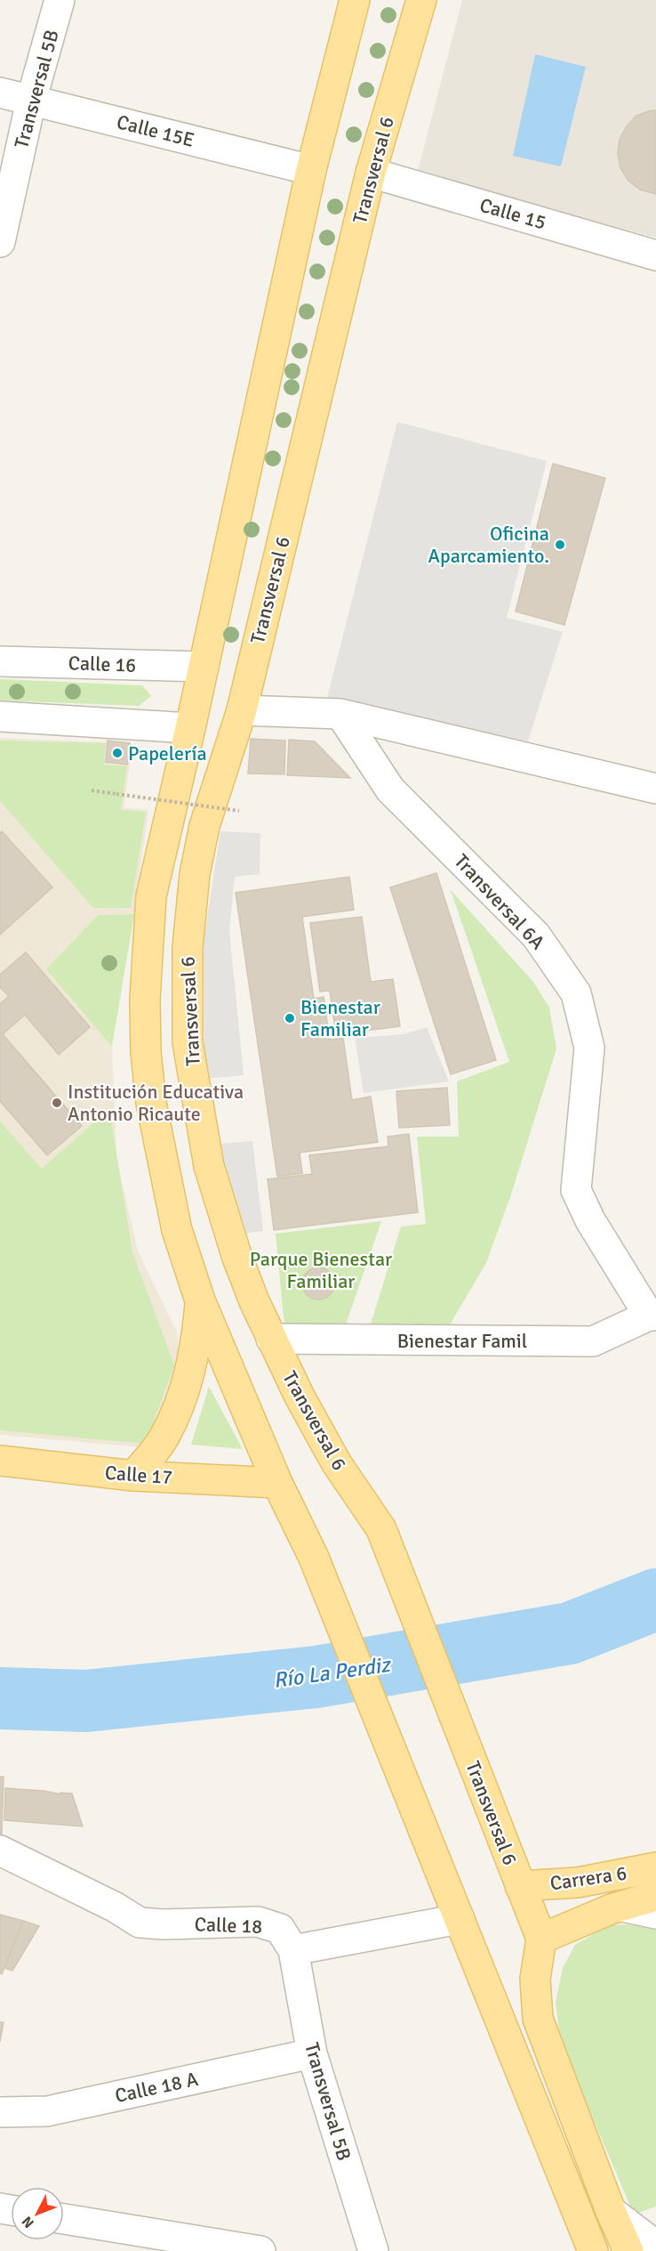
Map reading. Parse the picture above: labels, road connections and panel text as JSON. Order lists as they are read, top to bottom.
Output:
{
  "streets": {
    "main road": ["Transversal 6", "Calle 17", "Carrera 6"],
    "street": [
      "Transversal 5B",
      "Calle 15E",
      "Calle 15",
      "Calle 16",
      "Transversal 6A",
      "Bienestar Famil",
      "Calle 18",
      "Calle 18 A"
    ]
  },
  "crossings": [
    ["Transversal 5B", "Calle 15E"],
    ["Transversal 5B", "Calle 18"],
    ["Transversal 5B", "Calle 18 A"],
    ["Calle 15E", "Transversal 6"],
    ["Transversal 6", "Calle 15"],
    ["Transversal 6", "Calle 16"],
    ["Transversal 6", "Bienestar Famil"],
    ["Transversal 6", "Calle 17"],
    ["Transversal 6", "Carrera 6"],
    ["Transversal 6A", "Bienestar Famil"]
  ],
  "water": ["Río La Perdiz"],
  "parks": ["Parque Bienestar Familiar"],
  "places": [
    "Oficina Aparcamiento.",
    "Papelería",
    "Bienestar Familiar",
    "Institución Educativa Antonio Ricaute"
  ],
  "north": "bottom left"
}
